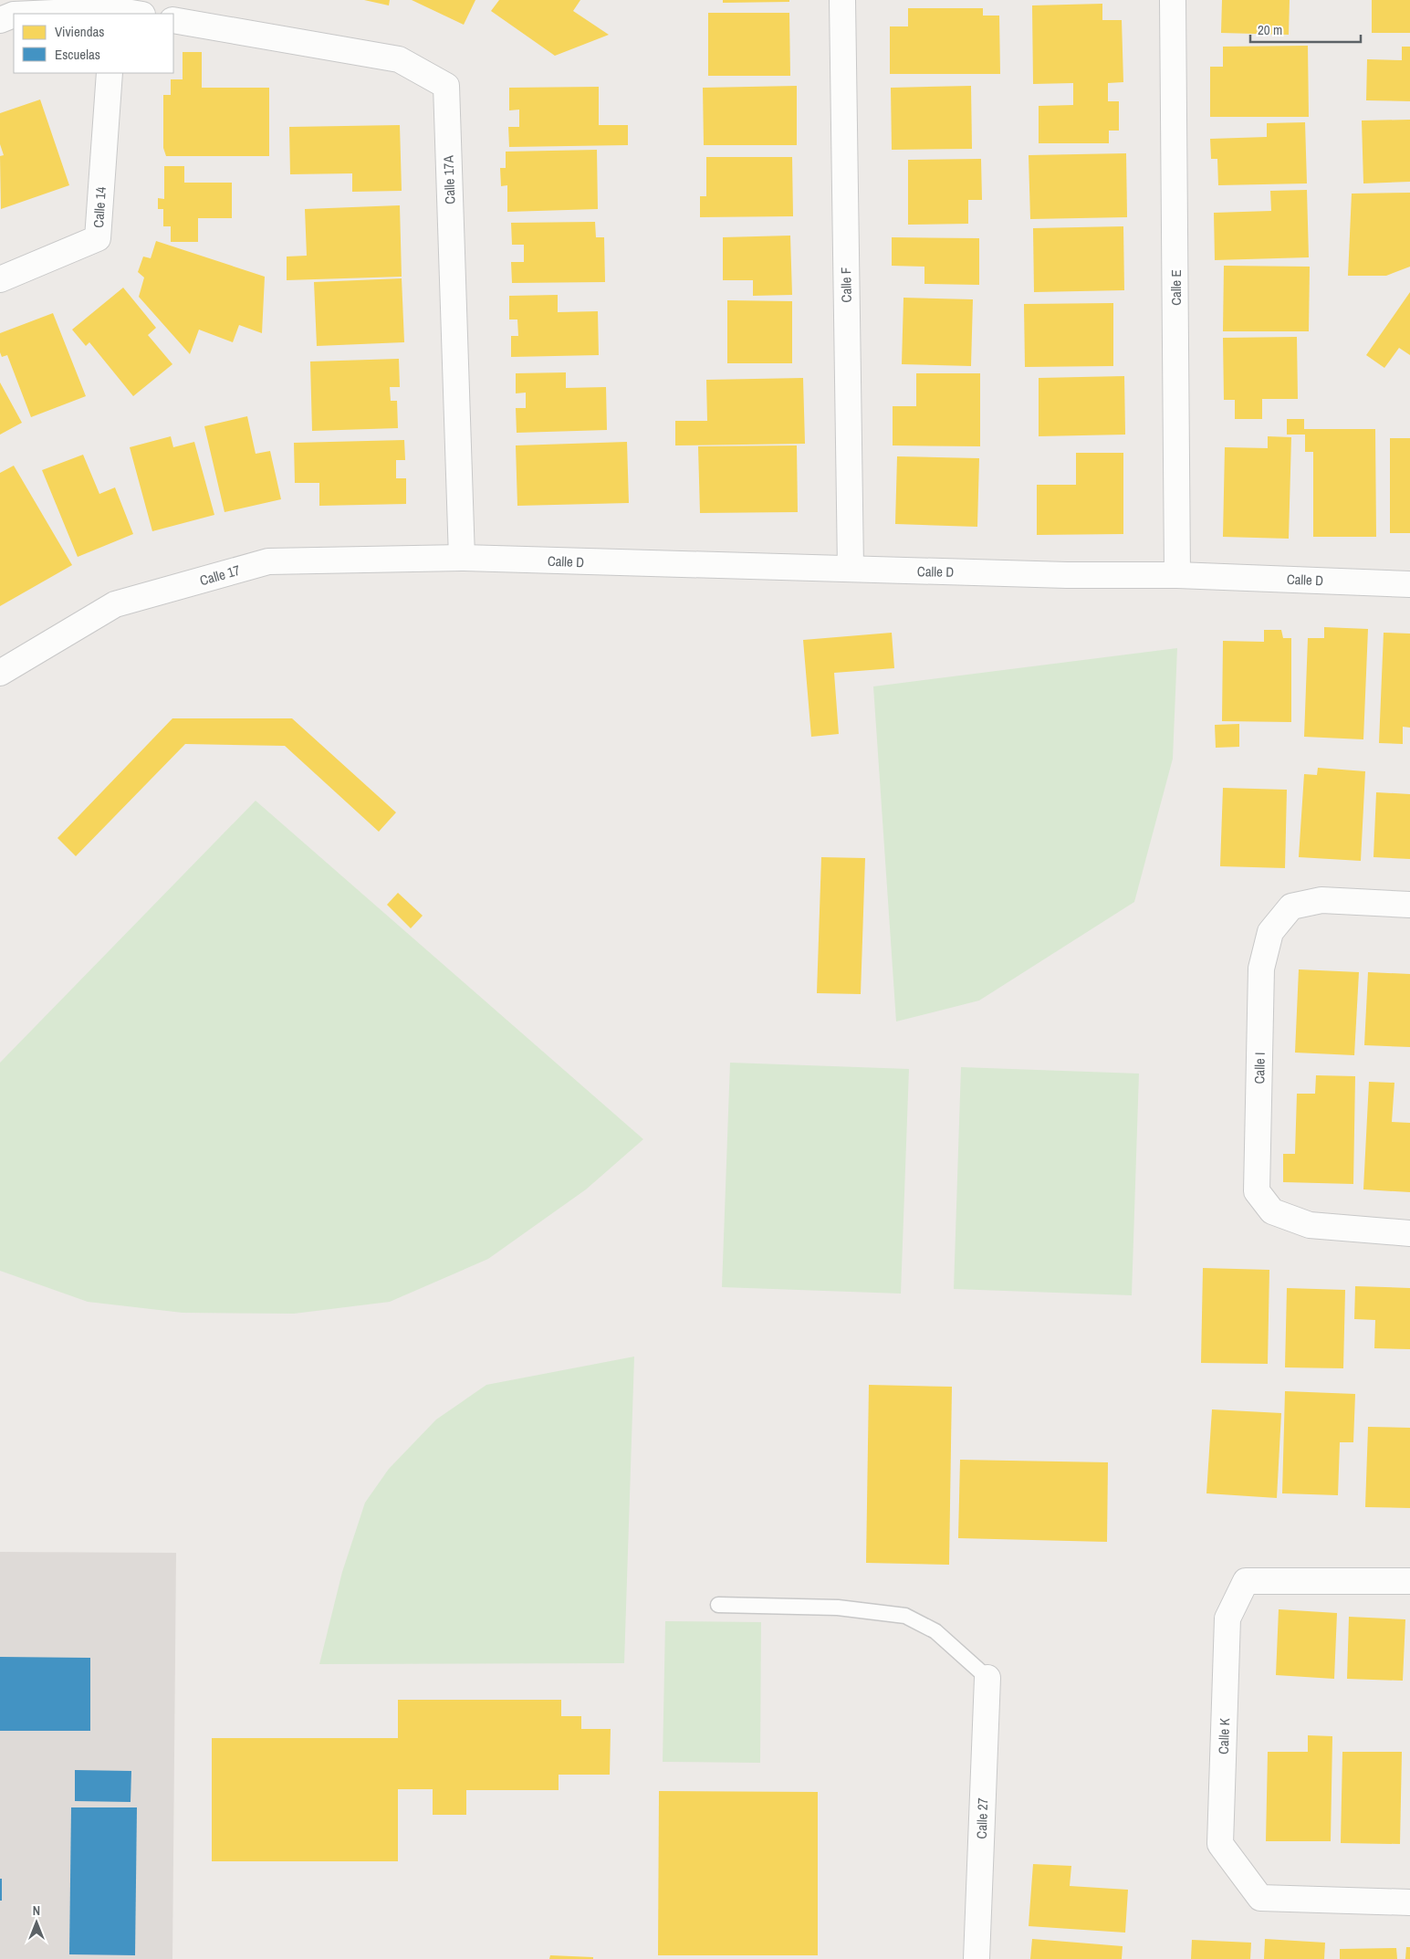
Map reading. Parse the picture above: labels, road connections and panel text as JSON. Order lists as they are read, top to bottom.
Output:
{
  "streets": {
    "street": [
      "Calle 17A",
      "Calle 14",
      "Calle F",
      "Calle E",
      "Calle D",
      "Calle 17",
      "Calle I",
      "Calle K",
      "Calle 27"
    ]
  },
  "crossings": [
    ["Calle 17A", "Calle D"],
    ["Calle 17A", "Calle 17"],
    ["Calle F", "Calle D"],
    ["Calle E", "Calle D"],
    ["Calle D", "Calle 17"]
  ],
  "legend": ["Viviendas", "Escuelas"],
  "scale_bar": "20 m",
  "north": "top"
}
